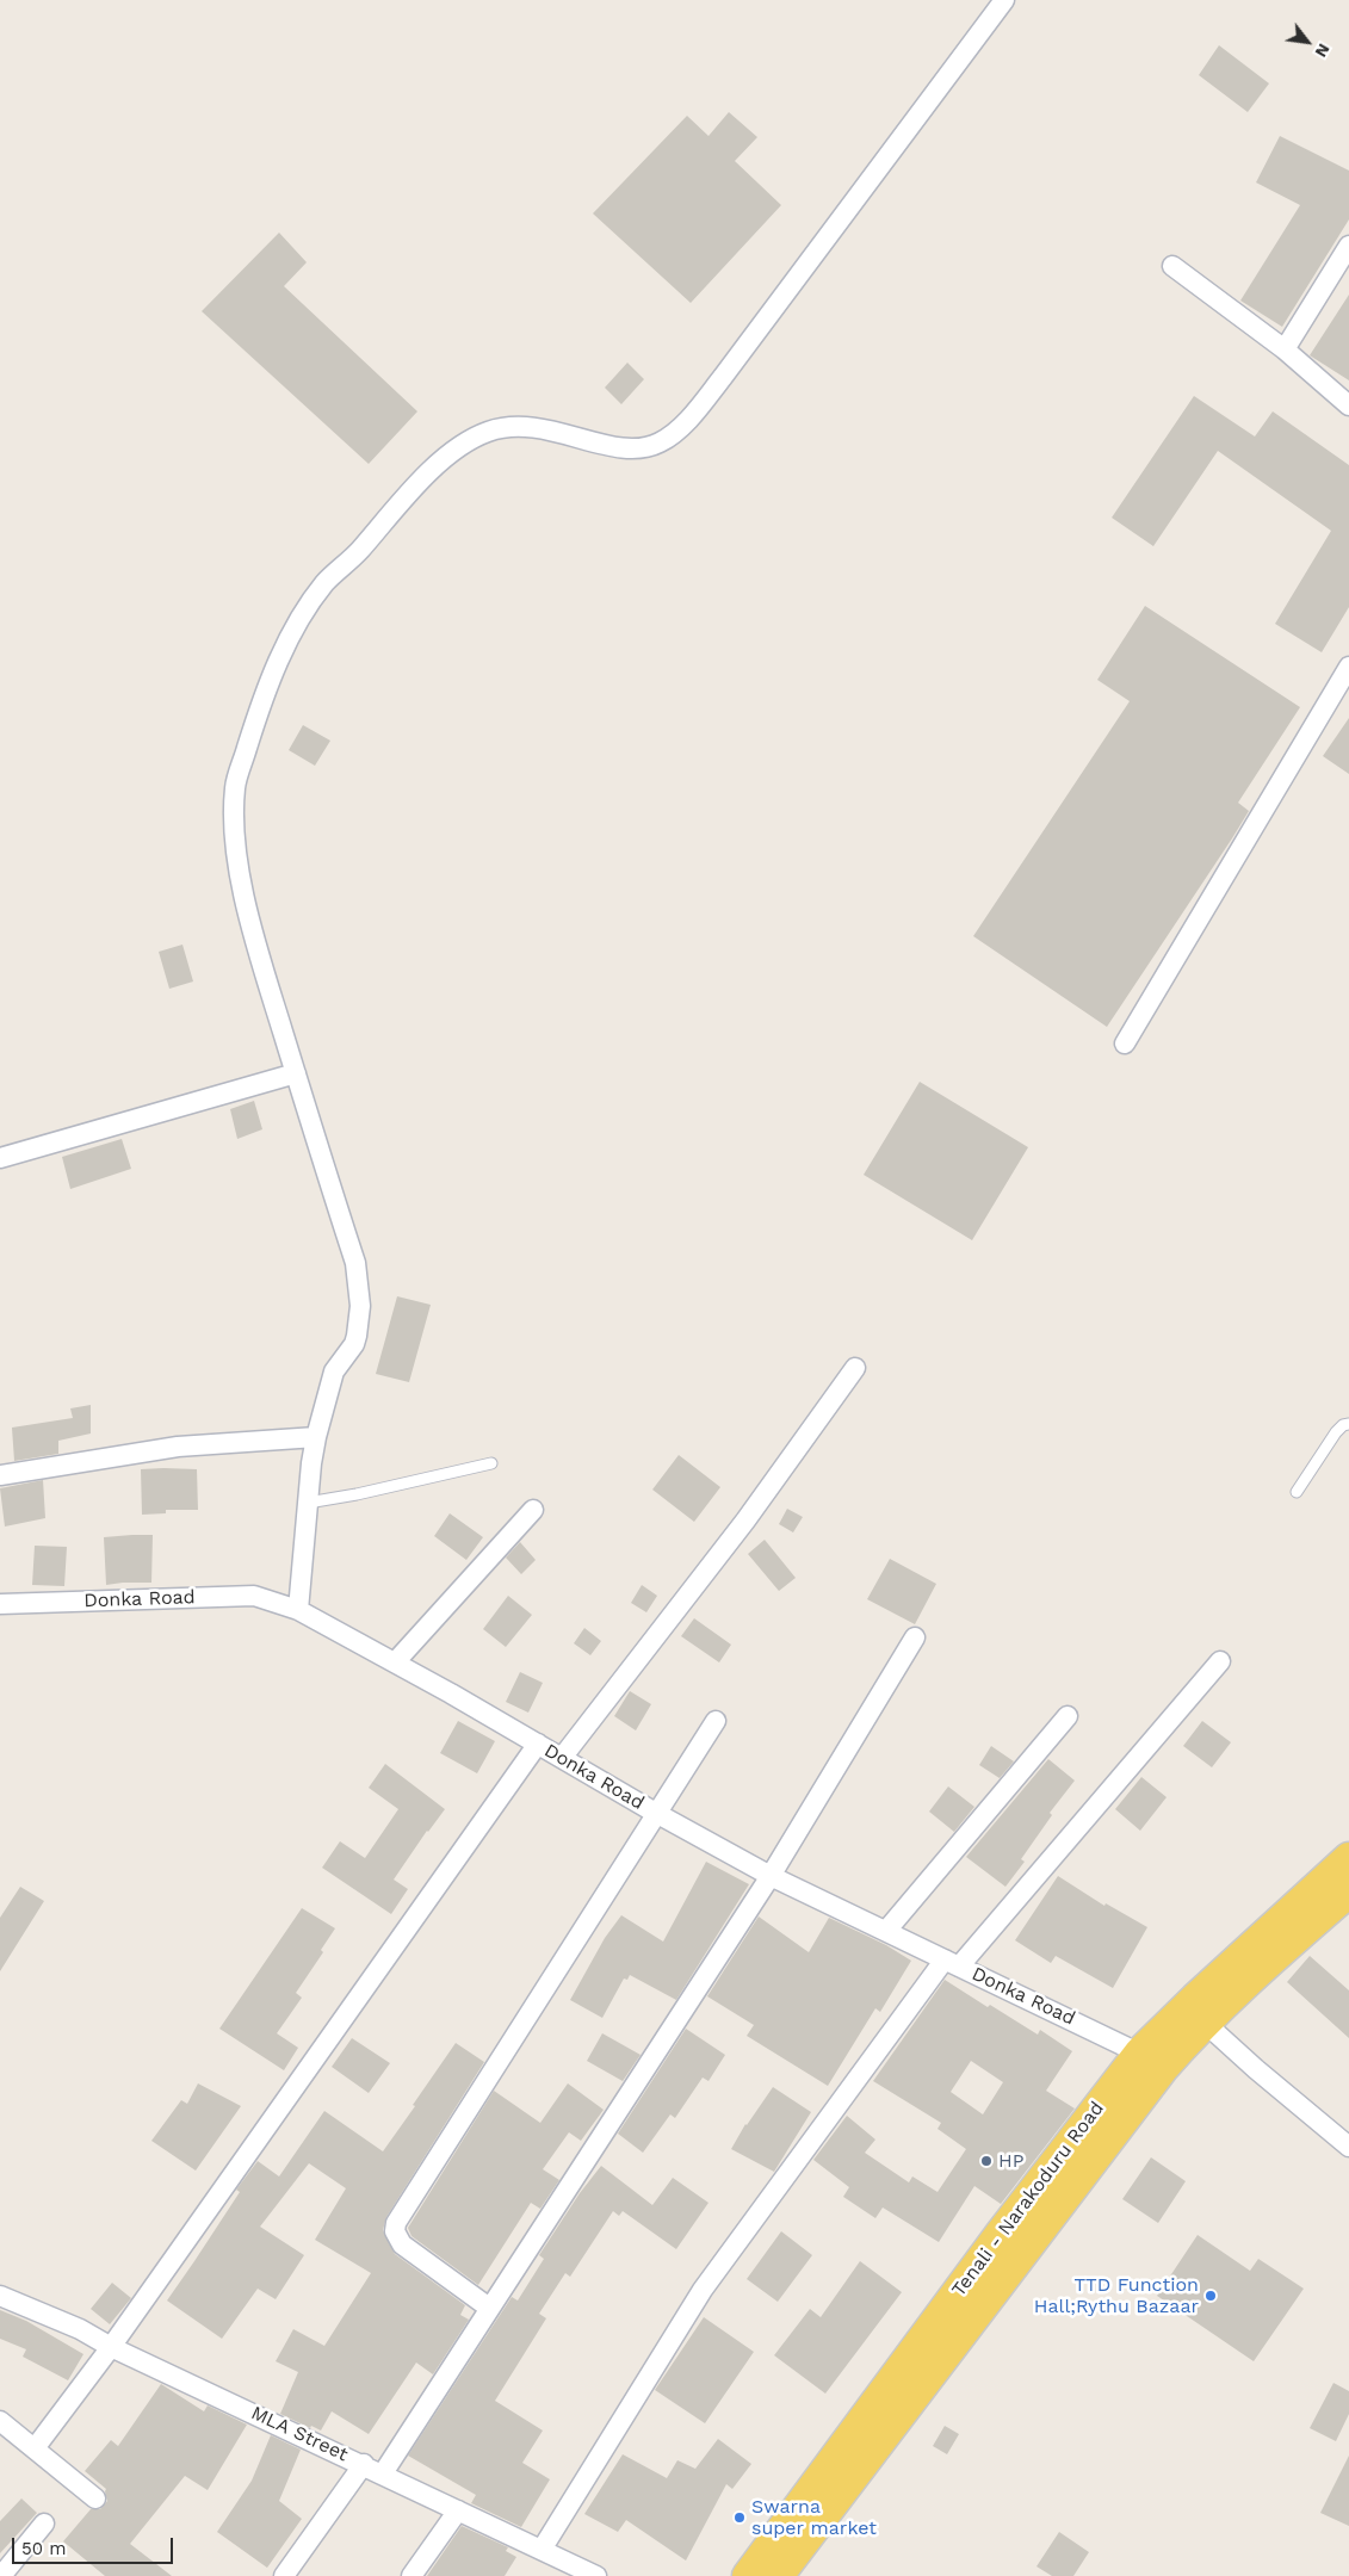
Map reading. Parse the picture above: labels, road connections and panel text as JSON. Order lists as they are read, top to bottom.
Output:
{
  "streets": {
    "main road": ["Tenali - Narakoduru Road"],
    "street": ["Donka Road", "MLA Street"]
  },
  "crossings": [
    ["Donka Road", "Tenali - Narakoduru Road"]
  ],
  "places": ["HP", "TTD Function Hall;Rythu Bazaar", "Swarna super market"],
  "scale_bar": "50 m",
  "north": "bottom right"
}
